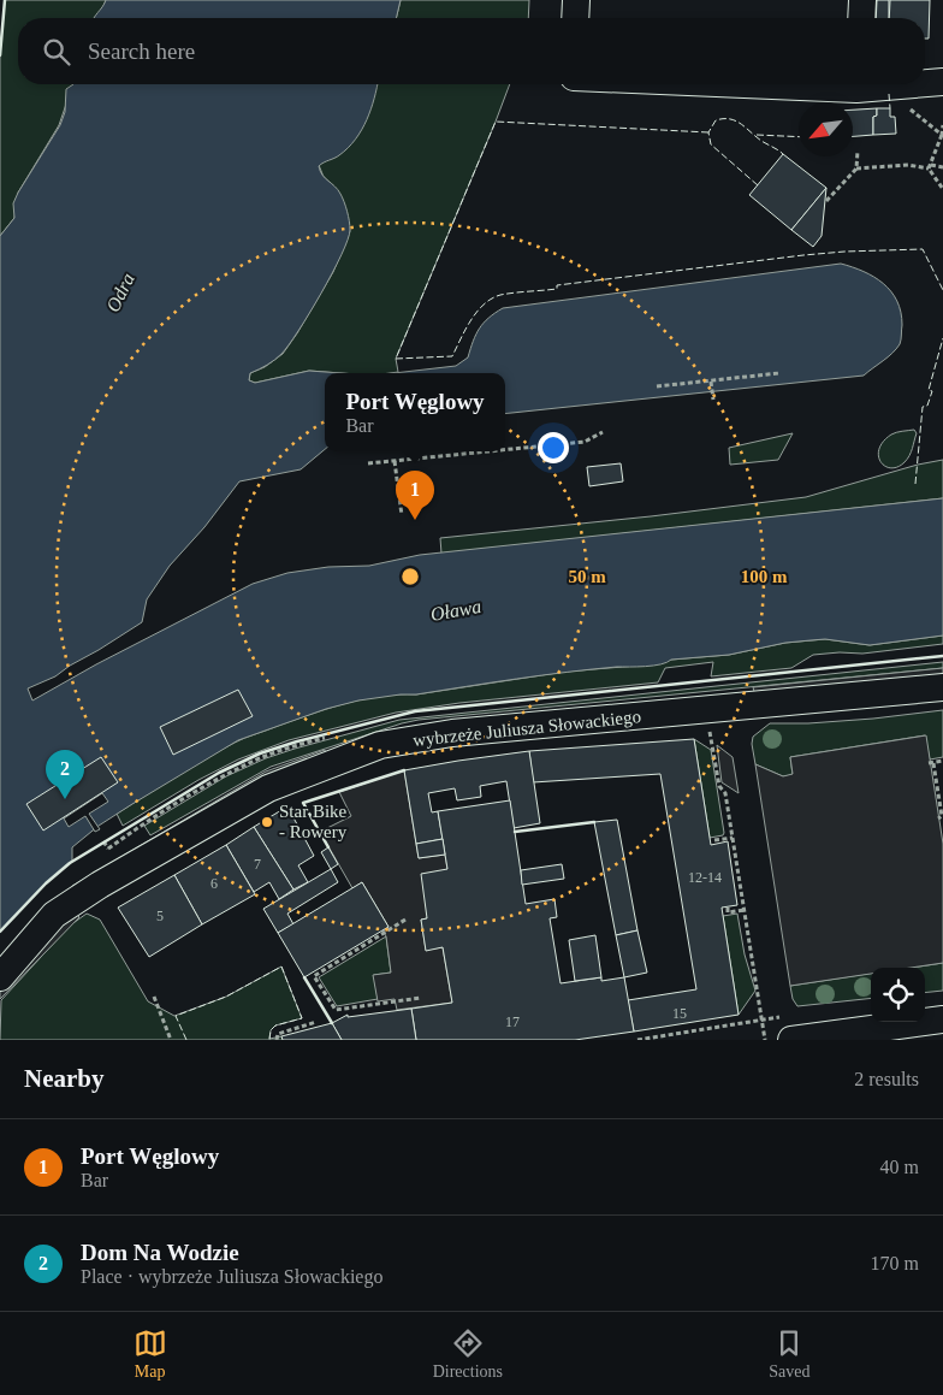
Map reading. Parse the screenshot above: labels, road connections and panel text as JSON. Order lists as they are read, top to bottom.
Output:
{
  "streets": {
    "street": ["wybrzeże Juliusza Słowackiego"]
  },
  "water": ["Odra", "Oława"],
  "places": ["Star Bike - Rowery"],
  "house_numbers": [
    "7",
    "12-14",
    "6",
    "5",
    "15",
    "17"
  ],
  "north": "bottom left",
  "page": {
    "search": "Search here",
    "popup": ["Port Węglowy", "Bar"],
    "pins": ["1", "2"],
    "heading": ["Nearby", "2 results"],
    "list": [
      {
        "mark": "1",
        "name": "Port Węglowy",
        "note": "Bar",
        "value": "40 m"
      },
      {
        "mark": "2",
        "name": "Dom Na Wodzie",
        "note": "Place · wybrzeże Juliusza Słowackiego",
        "value": "170 m"
      }
    ],
    "nav": ["Map", "Directions", "Saved"]
  },
  "rings": ["50 m", "100 m"]
}
